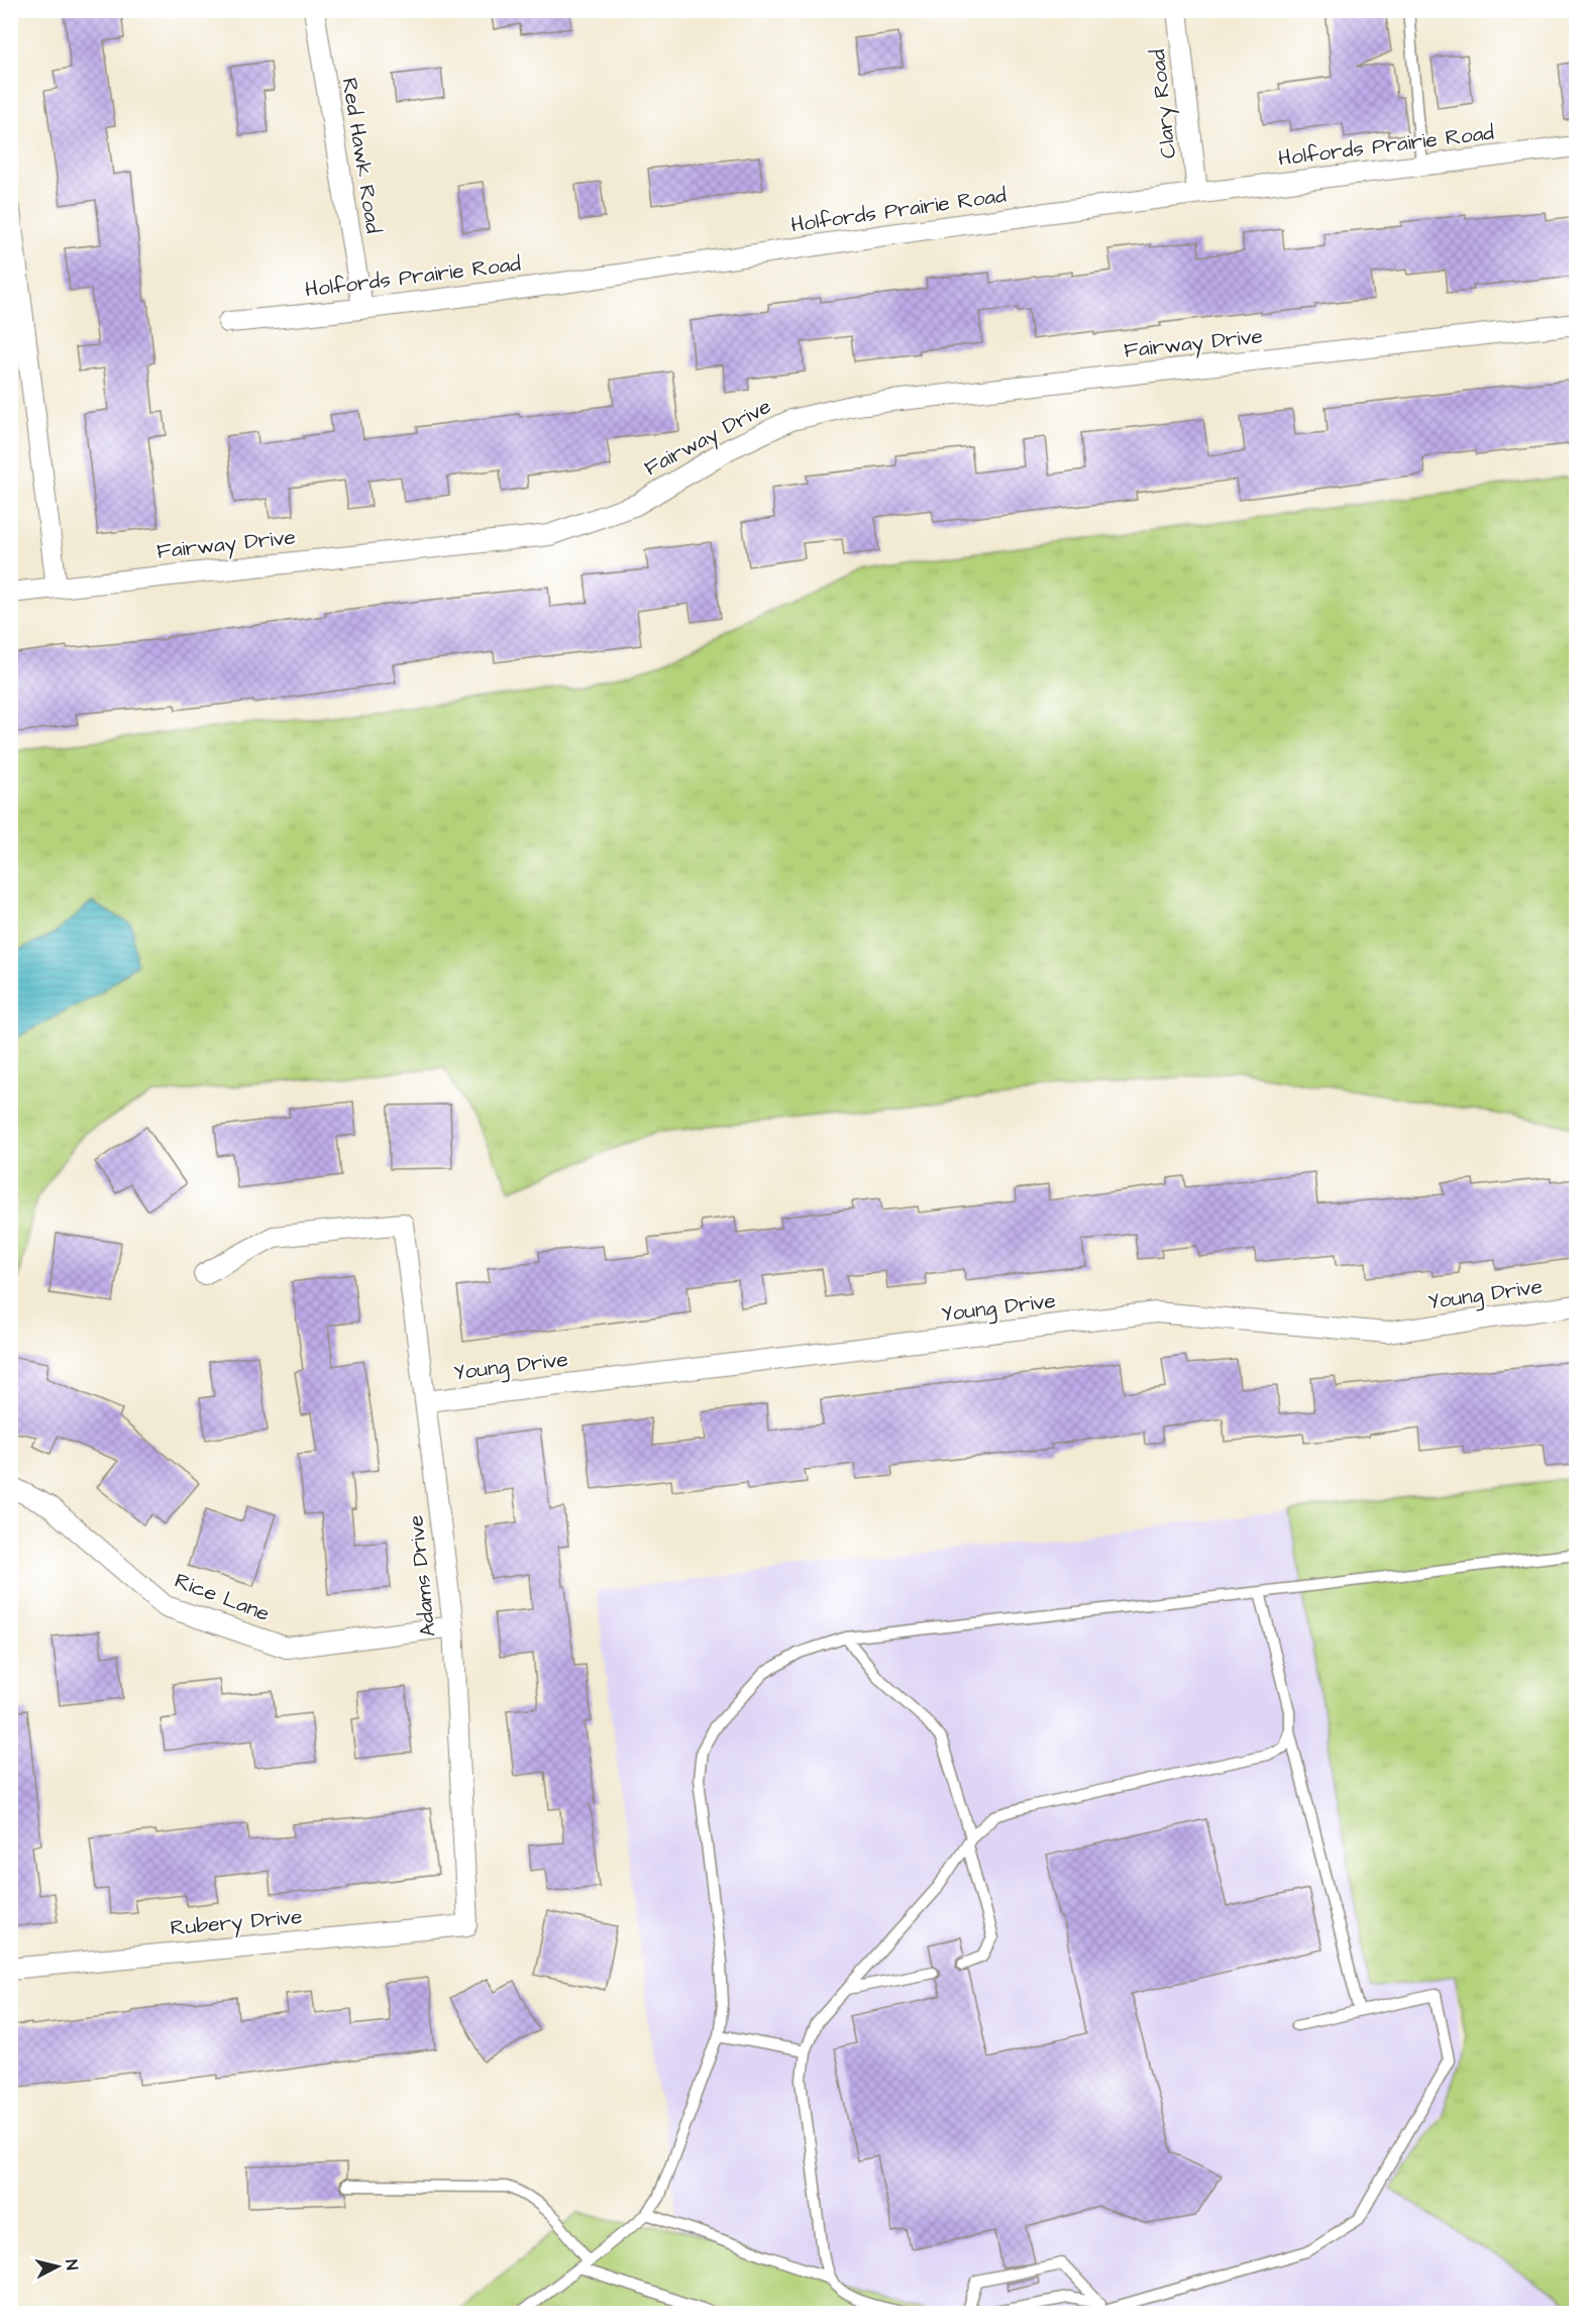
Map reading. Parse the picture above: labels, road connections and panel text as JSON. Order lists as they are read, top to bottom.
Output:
{
  "streets": {
    "street": [
      "Clary Road",
      "Holfords Prairie Road",
      "Red Hawk Road",
      "Fairway Drive",
      "Young Drive",
      "Adams Drive",
      "Rice Lane",
      "Rubery Drive"
    ]
  },
  "crossings": [
    ["Clary Road", "Holfords Prairie Road"],
    ["Holfords Prairie Road", "Red Hawk Road"],
    ["Young Drive", "Adams Drive"],
    ["Adams Drive", "Rice Lane"],
    ["Adams Drive", "Rubery Drive"]
  ],
  "north": "right"
}
